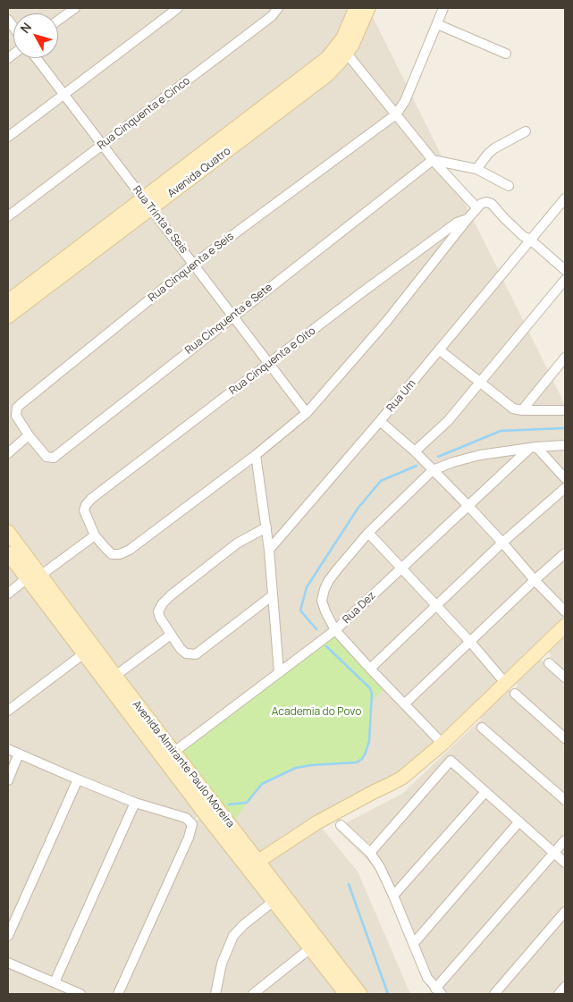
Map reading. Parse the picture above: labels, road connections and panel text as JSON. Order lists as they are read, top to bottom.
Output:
{
  "streets": {
    "street": [
      "Rua Cinquenta e Cinco",
      "Avenida Quatro",
      "Rua Trinta e Seis",
      "Rua Cinquenta e Seis",
      "Rua Cinquenta e Sete",
      "Rua Cinquenta e Oito",
      "Rua Um",
      "Rua Dez",
      "Avenida Almirante Paulo Moreira"
    ]
  },
  "crossings": [
    ["Rua Cinquenta e Cinco", "Rua Trinta e Seis"],
    ["Avenida Quatro", "Rua Trinta e Seis"],
    ["Rua Trinta e Seis", "Rua Cinquenta e Seis"],
    ["Rua Trinta e Seis", "Rua Cinquenta e Sete"],
    ["Rua Trinta e Seis", "Rua Cinquenta e Oito"],
    ["Rua Cinquenta e Seis", "Rua Cinquenta e Sete"],
    ["Rua Cinquenta e Oito", "Rua Um"],
    ["Rua Dez", "Avenida Almirante Paulo Moreira"]
  ],
  "parks": ["Academia do Povo"],
  "north": "top left"
}
